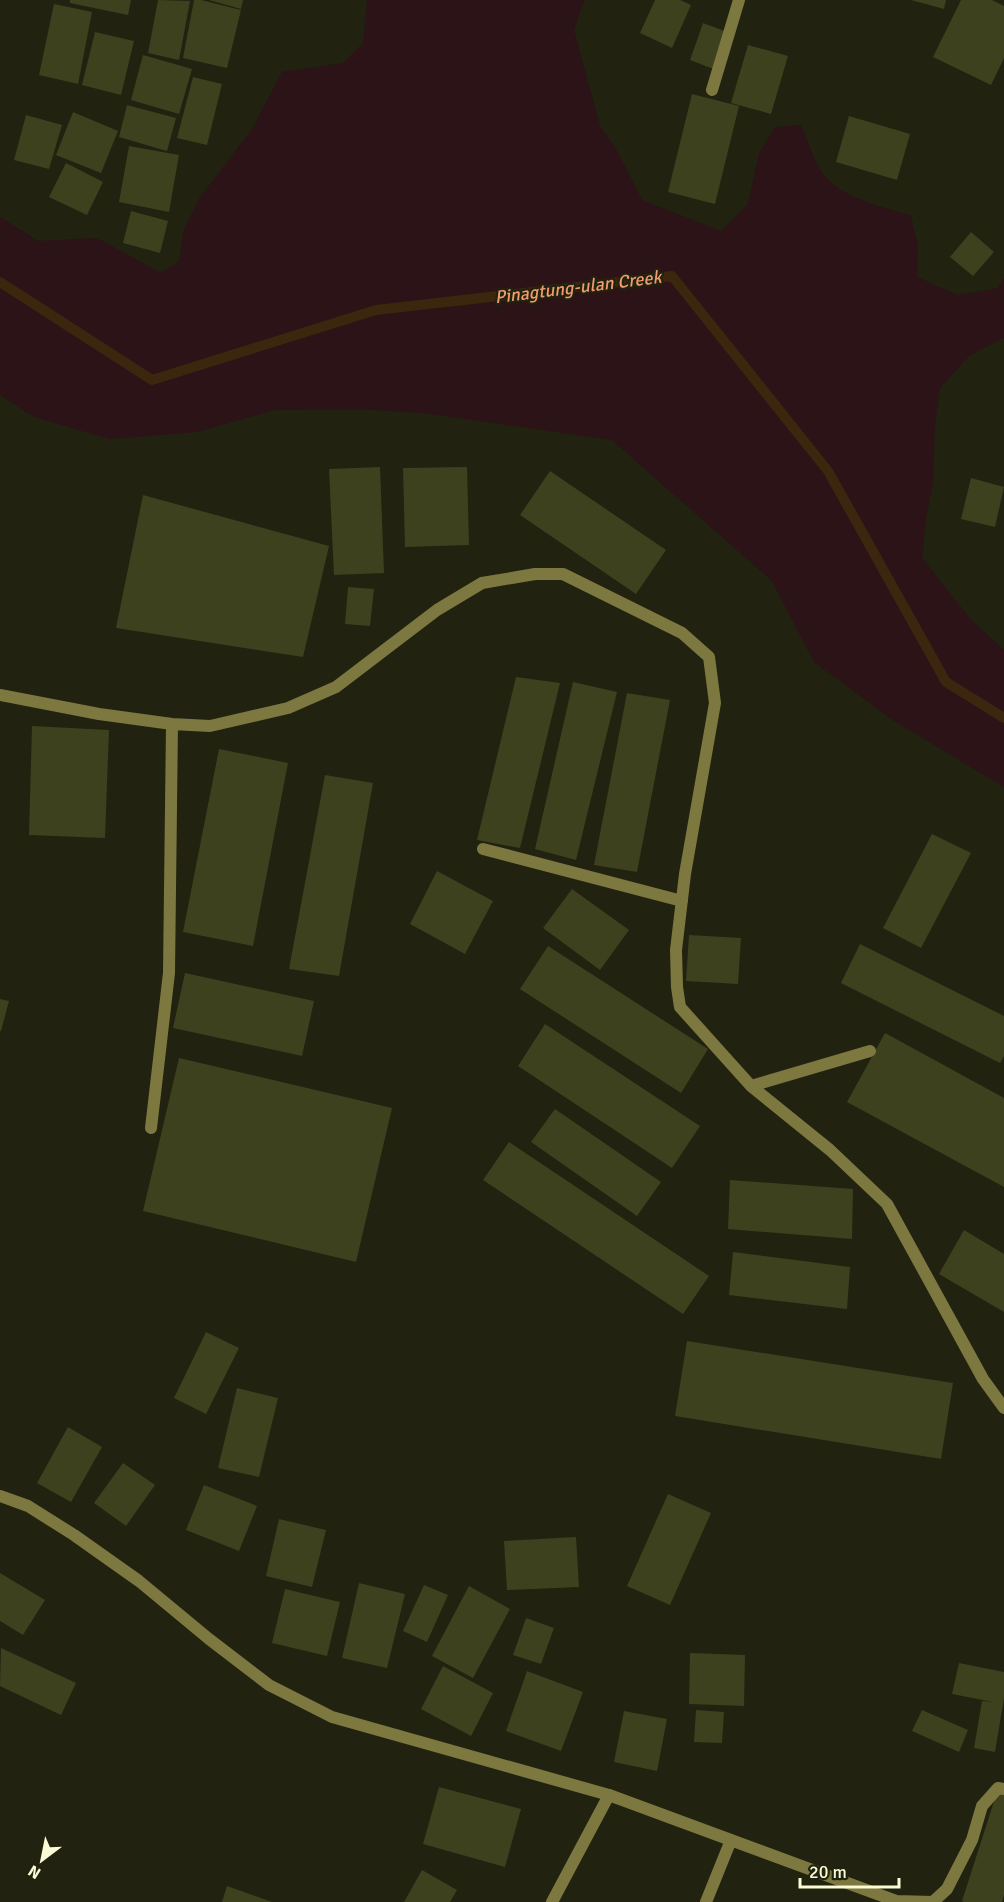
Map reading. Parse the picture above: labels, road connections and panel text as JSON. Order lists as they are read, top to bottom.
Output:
{
  "water": ["Pinagtung-ulan Creek"],
  "scale_bar": "20 m",
  "north": "bottom left"
}
